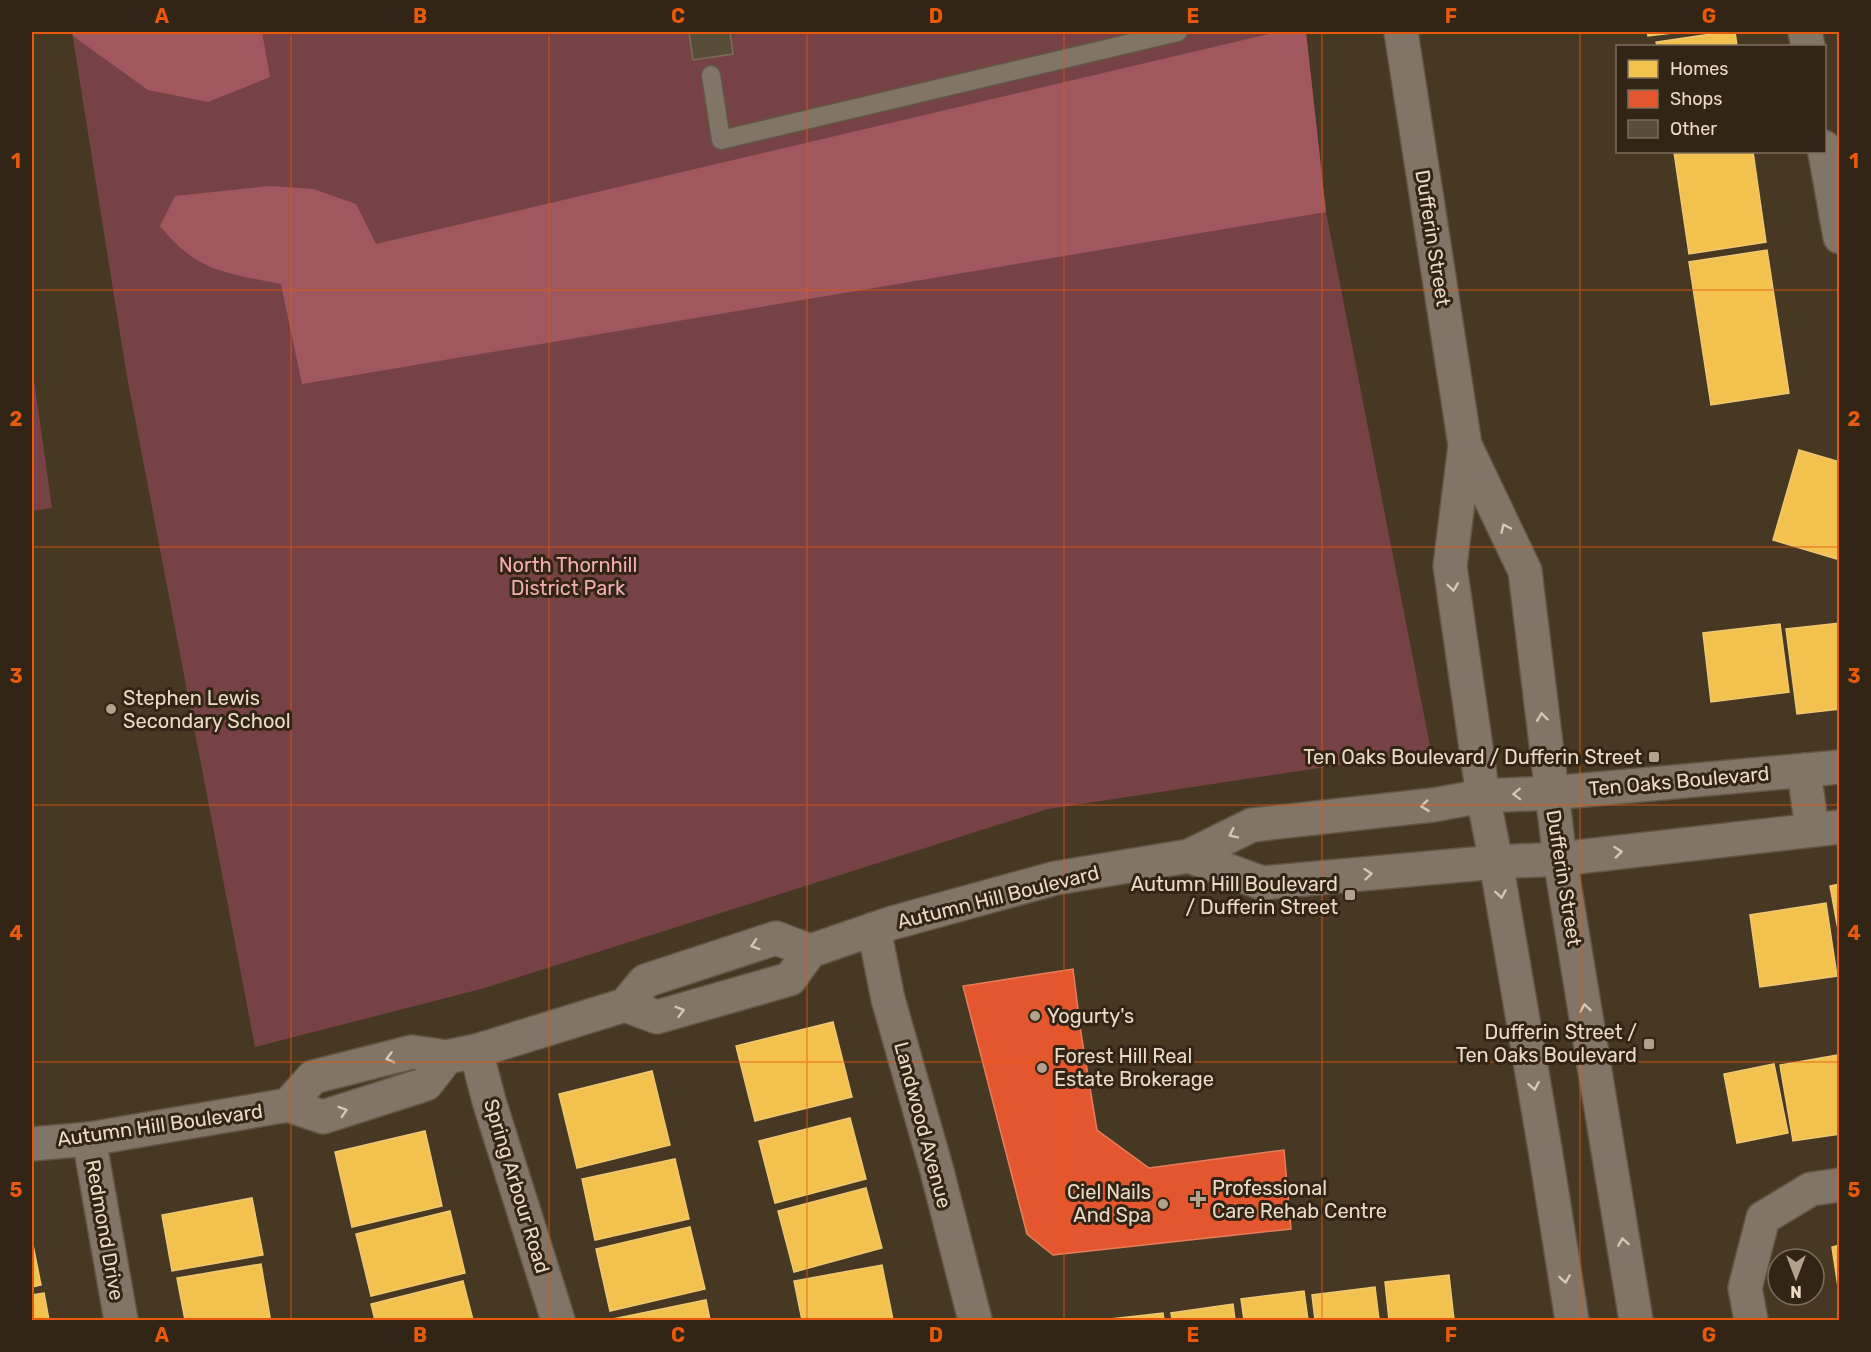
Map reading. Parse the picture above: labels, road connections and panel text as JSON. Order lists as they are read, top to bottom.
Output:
{
  "streets": {
    "street": [
      "Dufferin Street",
      "Ten Oaks Boulevard",
      "Autumn Hill Boulevard",
      "Landwood Avenue",
      "Spring Arbour Road",
      "Redmond Drive"
    ]
  },
  "crossings": [
    ["Dufferin Street", "Ten Oaks Boulevard"],
    ["Dufferin Street", "Autumn Hill Boulevard"],
    ["Ten Oaks Boulevard", "Autumn Hill Boulevard"],
    ["Autumn Hill Boulevard", "Landwood Avenue"],
    ["Autumn Hill Boulevard", "Spring Arbour Road"],
    ["Autumn Hill Boulevard", "Redmond Drive"]
  ],
  "parks": ["North Thornhill District Park"],
  "places": {
    "other": [
      "Stephen Lewis Secondary School",
      "Yogurty's",
      "Forest Hill Real Estate Brokerage",
      "Ciel Nails And Spa"
    ],
    "transit": ["Ten Oaks Boulevard / Dufferin Street", "Autumn Hill Boulevard / Dufferin Street", "Dufferin Street / Ten Oaks Boulevard"],
    "health": ["Professional Care Rehab Centre"]
  },
  "legend": ["Homes", "Shops", "Other"],
  "north": "bottom",
  "grid": {
    "columns": [
      "A",
      "B",
      "C",
      "D",
      "E",
      "F",
      "G"
    ],
    "rows": [
      "1",
      "2",
      "3",
      "4",
      "5"
    ]
  }
}
